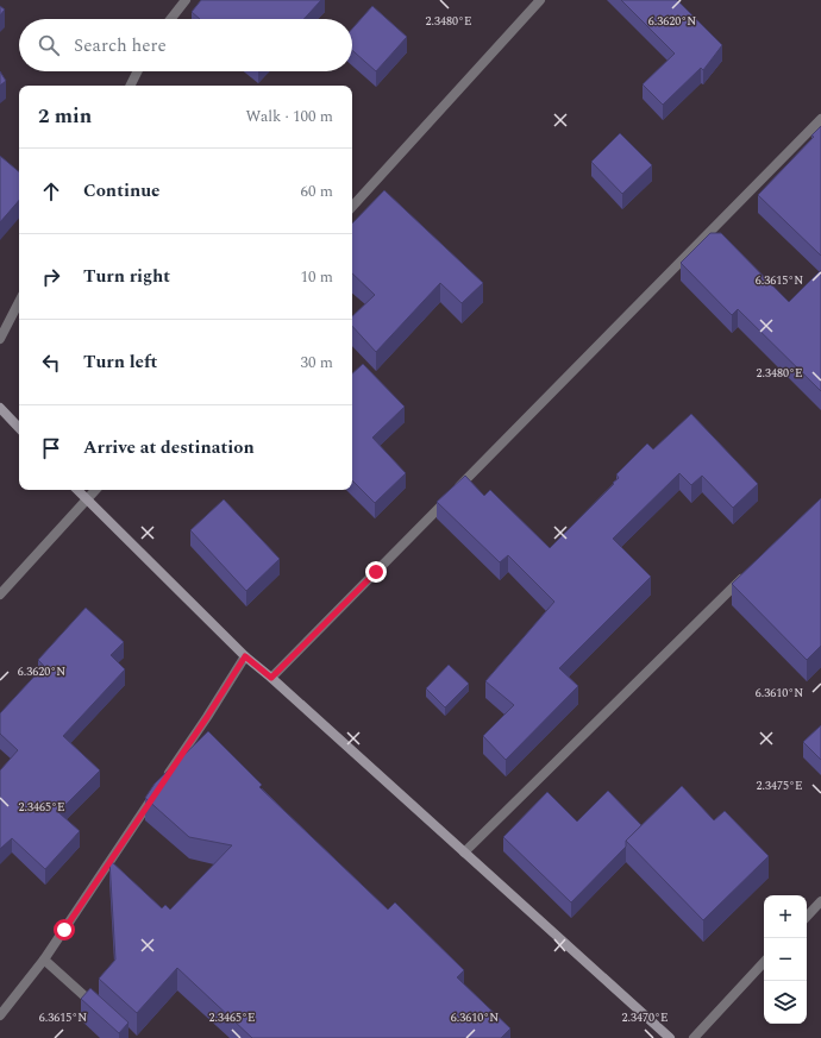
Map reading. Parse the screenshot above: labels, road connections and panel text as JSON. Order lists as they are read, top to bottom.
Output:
{
  "page": {
    "search": "Search here",
    "heading": ["2 min", "Walk · 100 m"],
    "list": [
      ["Continue", "60 m"],
      ["Turn right", "10 m"],
      ["Turn left", "30 m"],
      "Arrive at destination"
    ],
    "map_buttons": ["+", "−"]
  },
  "coordinates": [
    "2.3480°E",
    "6.3620°N",
    "6.3615°N",
    "6.3610°N",
    "2.3475°E",
    "2.3465°E",
    "2.3470°E"
  ]
}
